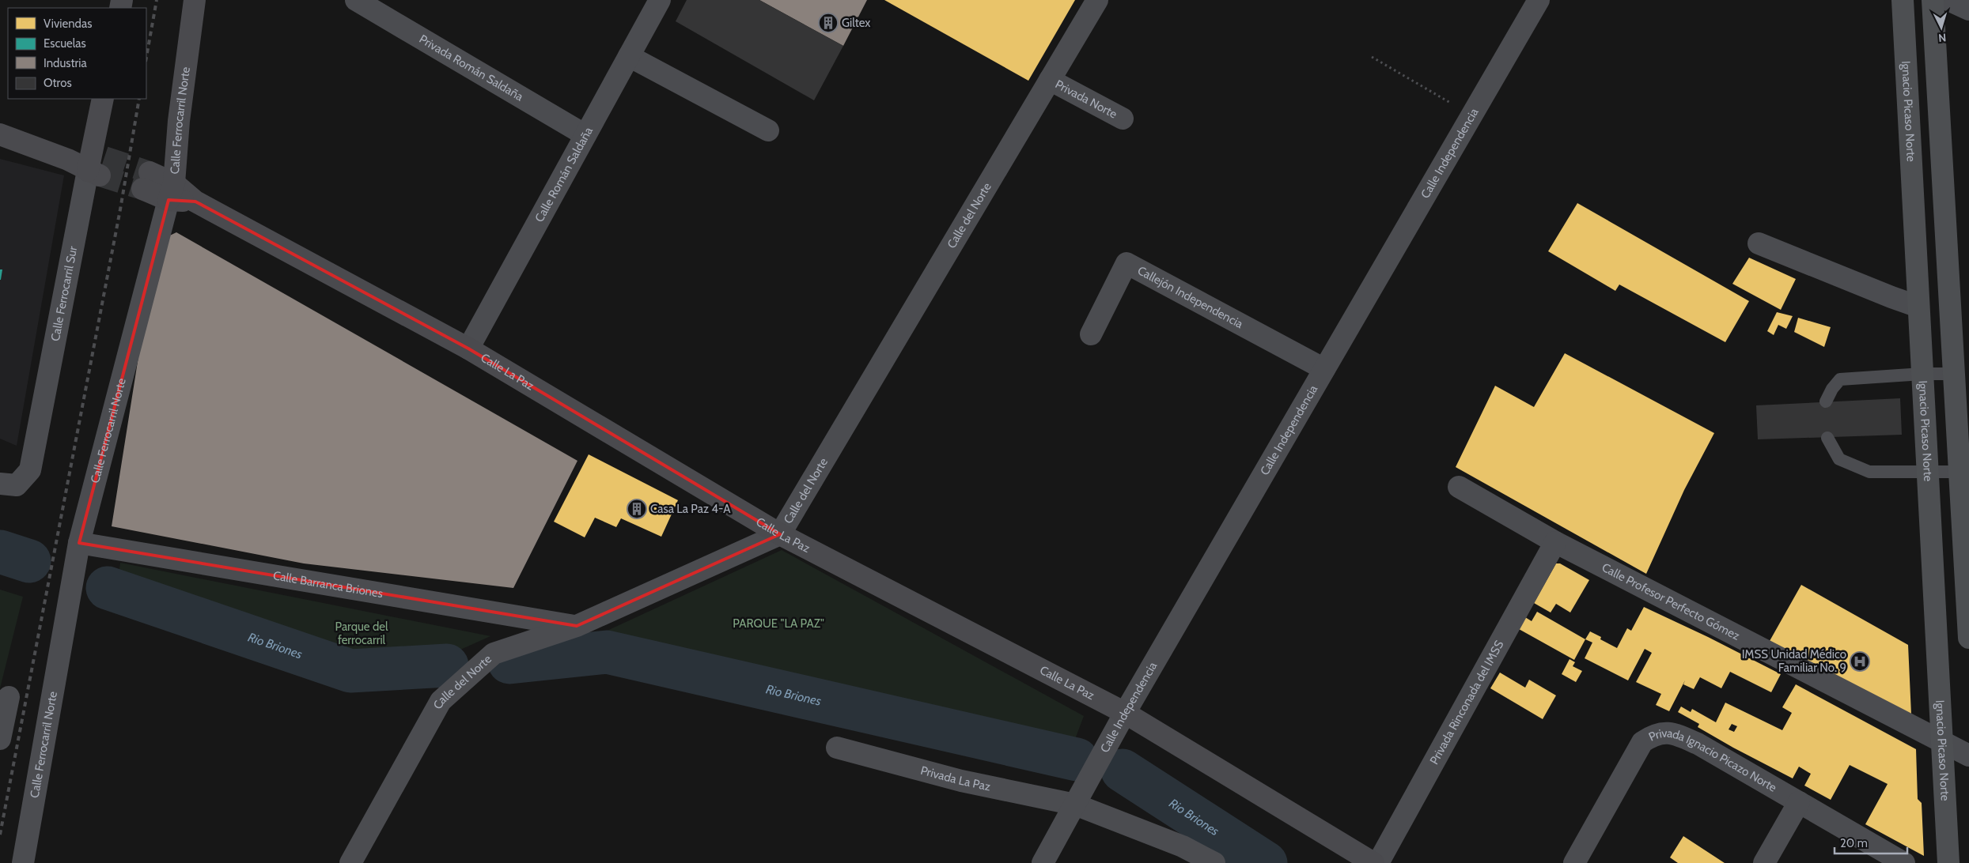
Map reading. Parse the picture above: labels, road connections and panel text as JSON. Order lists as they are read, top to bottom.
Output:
{
  "streets": {
    "main road": [
      "Ignacio Picaso Norte",
      "Calle Ferrocarril Norte",
      "Calle Ferrocarril Sur",
      "Calle La Paz"
    ],
    "street": [
      "Privada Román Saldaña",
      "Privada Norte",
      "Calle Independencia",
      "Calle Román Saldaña",
      "Calle del Norte",
      "Callejón Independencia",
      "Calle Barranca Briones",
      "Calle Profesor Perfecto Gómez",
      "Privada Rinconada del IMSS",
      "Privada Ignacio Picazo Norte",
      "Privada La Paz"
    ]
  },
  "crossings": [
    ["Privada Román Saldaña", "Calle Román Saldaña"],
    ["Privada Norte", "Calle del Norte"],
    ["Ignacio Picaso Norte", "Calle Profesor Perfecto Gómez"],
    ["Calle Ferrocarril Norte", "Calle La Paz"],
    ["Calle Ferrocarril Norte", "Calle Barranca Briones"],
    ["Calle Independencia", "Callejón Independencia"],
    ["Calle Independencia", "Calle La Paz"],
    ["Calle Independencia", "Privada La Paz"],
    ["Calle Román Saldaña", "Calle La Paz"],
    ["Calle del Norte", "Calle La Paz"],
    ["Calle del Norte", "Calle Barranca Briones"],
    ["Calle Profesor Perfecto Gómez", "Privada Rinconada del IMSS"]
  ],
  "water": ["Rio Briones"],
  "parks": ["PARQUE \"LA PAZ\"", "Parque del ferrocarril"],
  "places": {
    "building": ["Giltex", "Casa La Paz 4-A"],
    "hospital": ["IMSS Unidad Médico Familiar No. 9"]
  },
  "legend": [
    "Viviendas",
    "Escuelas",
    "Industria",
    "Otros"
  ],
  "scale_bar": "20 m",
  "north": "bottom"
}
